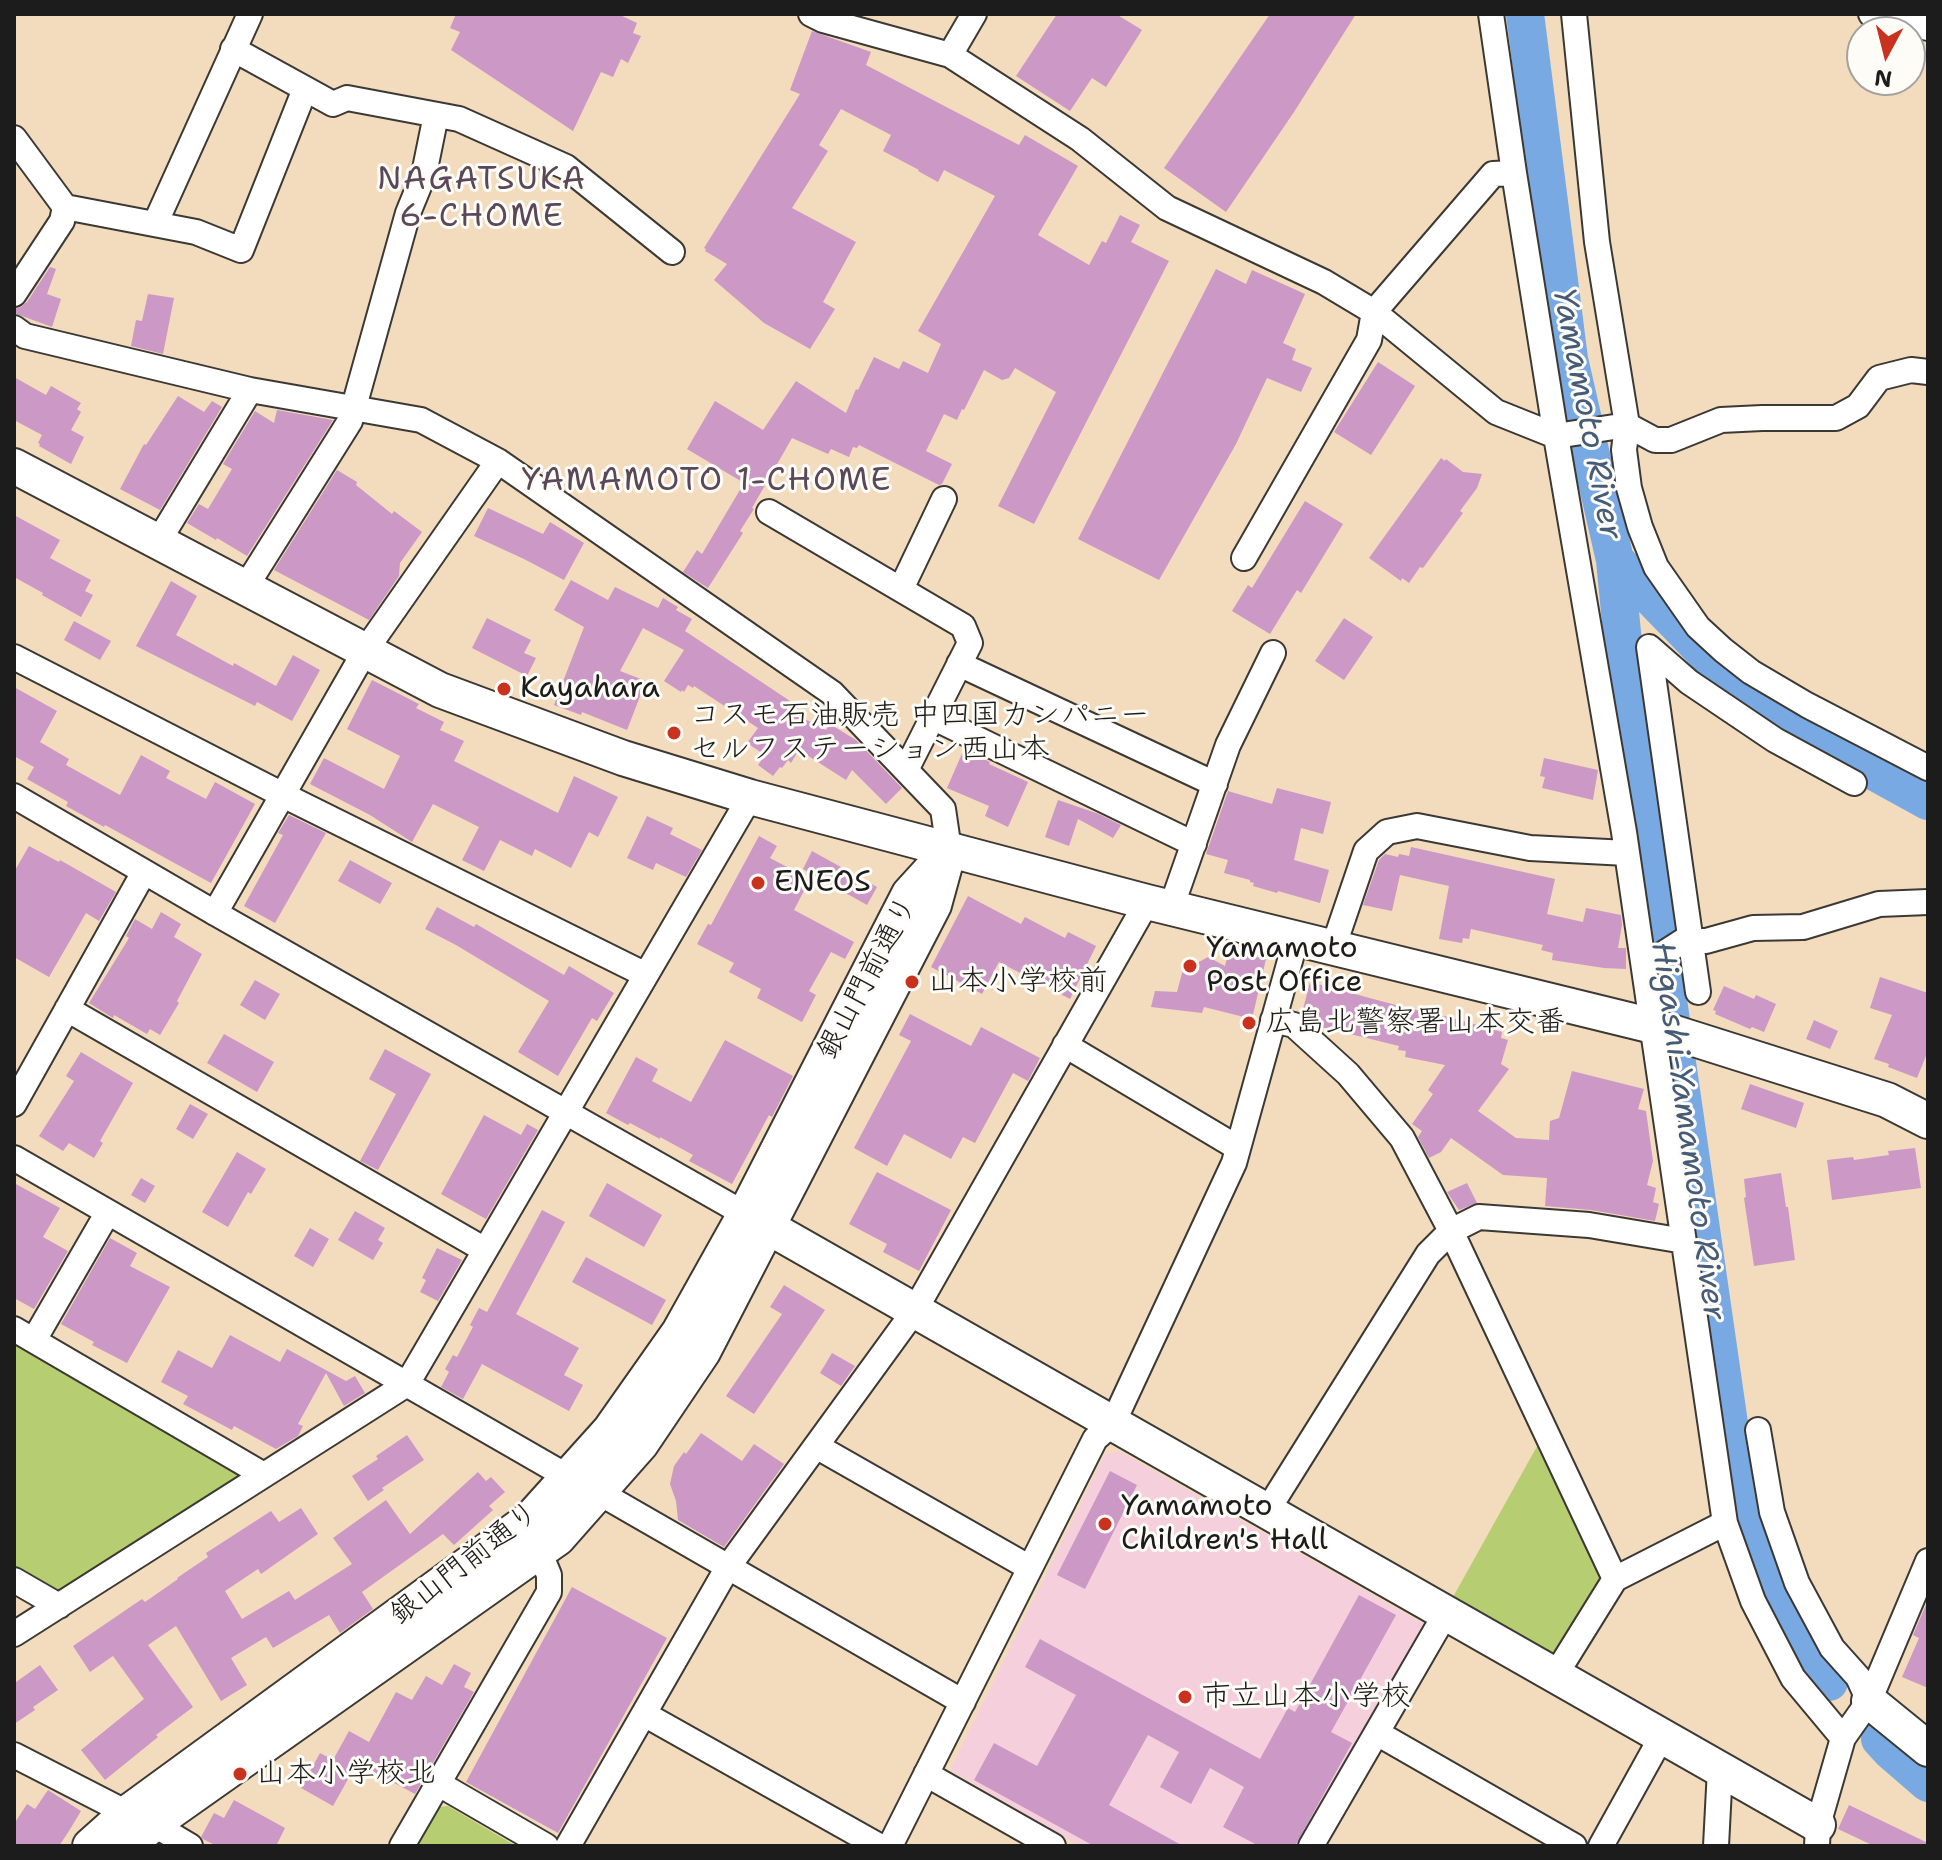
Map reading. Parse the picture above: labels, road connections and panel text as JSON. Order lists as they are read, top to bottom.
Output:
{
  "streets": {
    "street": ["銀山門前通り"]
  },
  "districts": ["NAGATSUKA 6-CHOME", "YAMAMOTO 1-CHOME"],
  "water": ["Yamamoto River", "Higashi-Yamamoto River"],
  "places": [
    "Kayahara",
    "コスモ石油販売 中四国カンパニー セルフステーション西山本",
    "ENEOS",
    "Yamamoto Post Office",
    "山本小学校前",
    "広島北警察署山本交番",
    "Yamamoto Children's Hall",
    "市立山本小学校",
    "山本小学校北"
  ],
  "north": "bottom"
}
